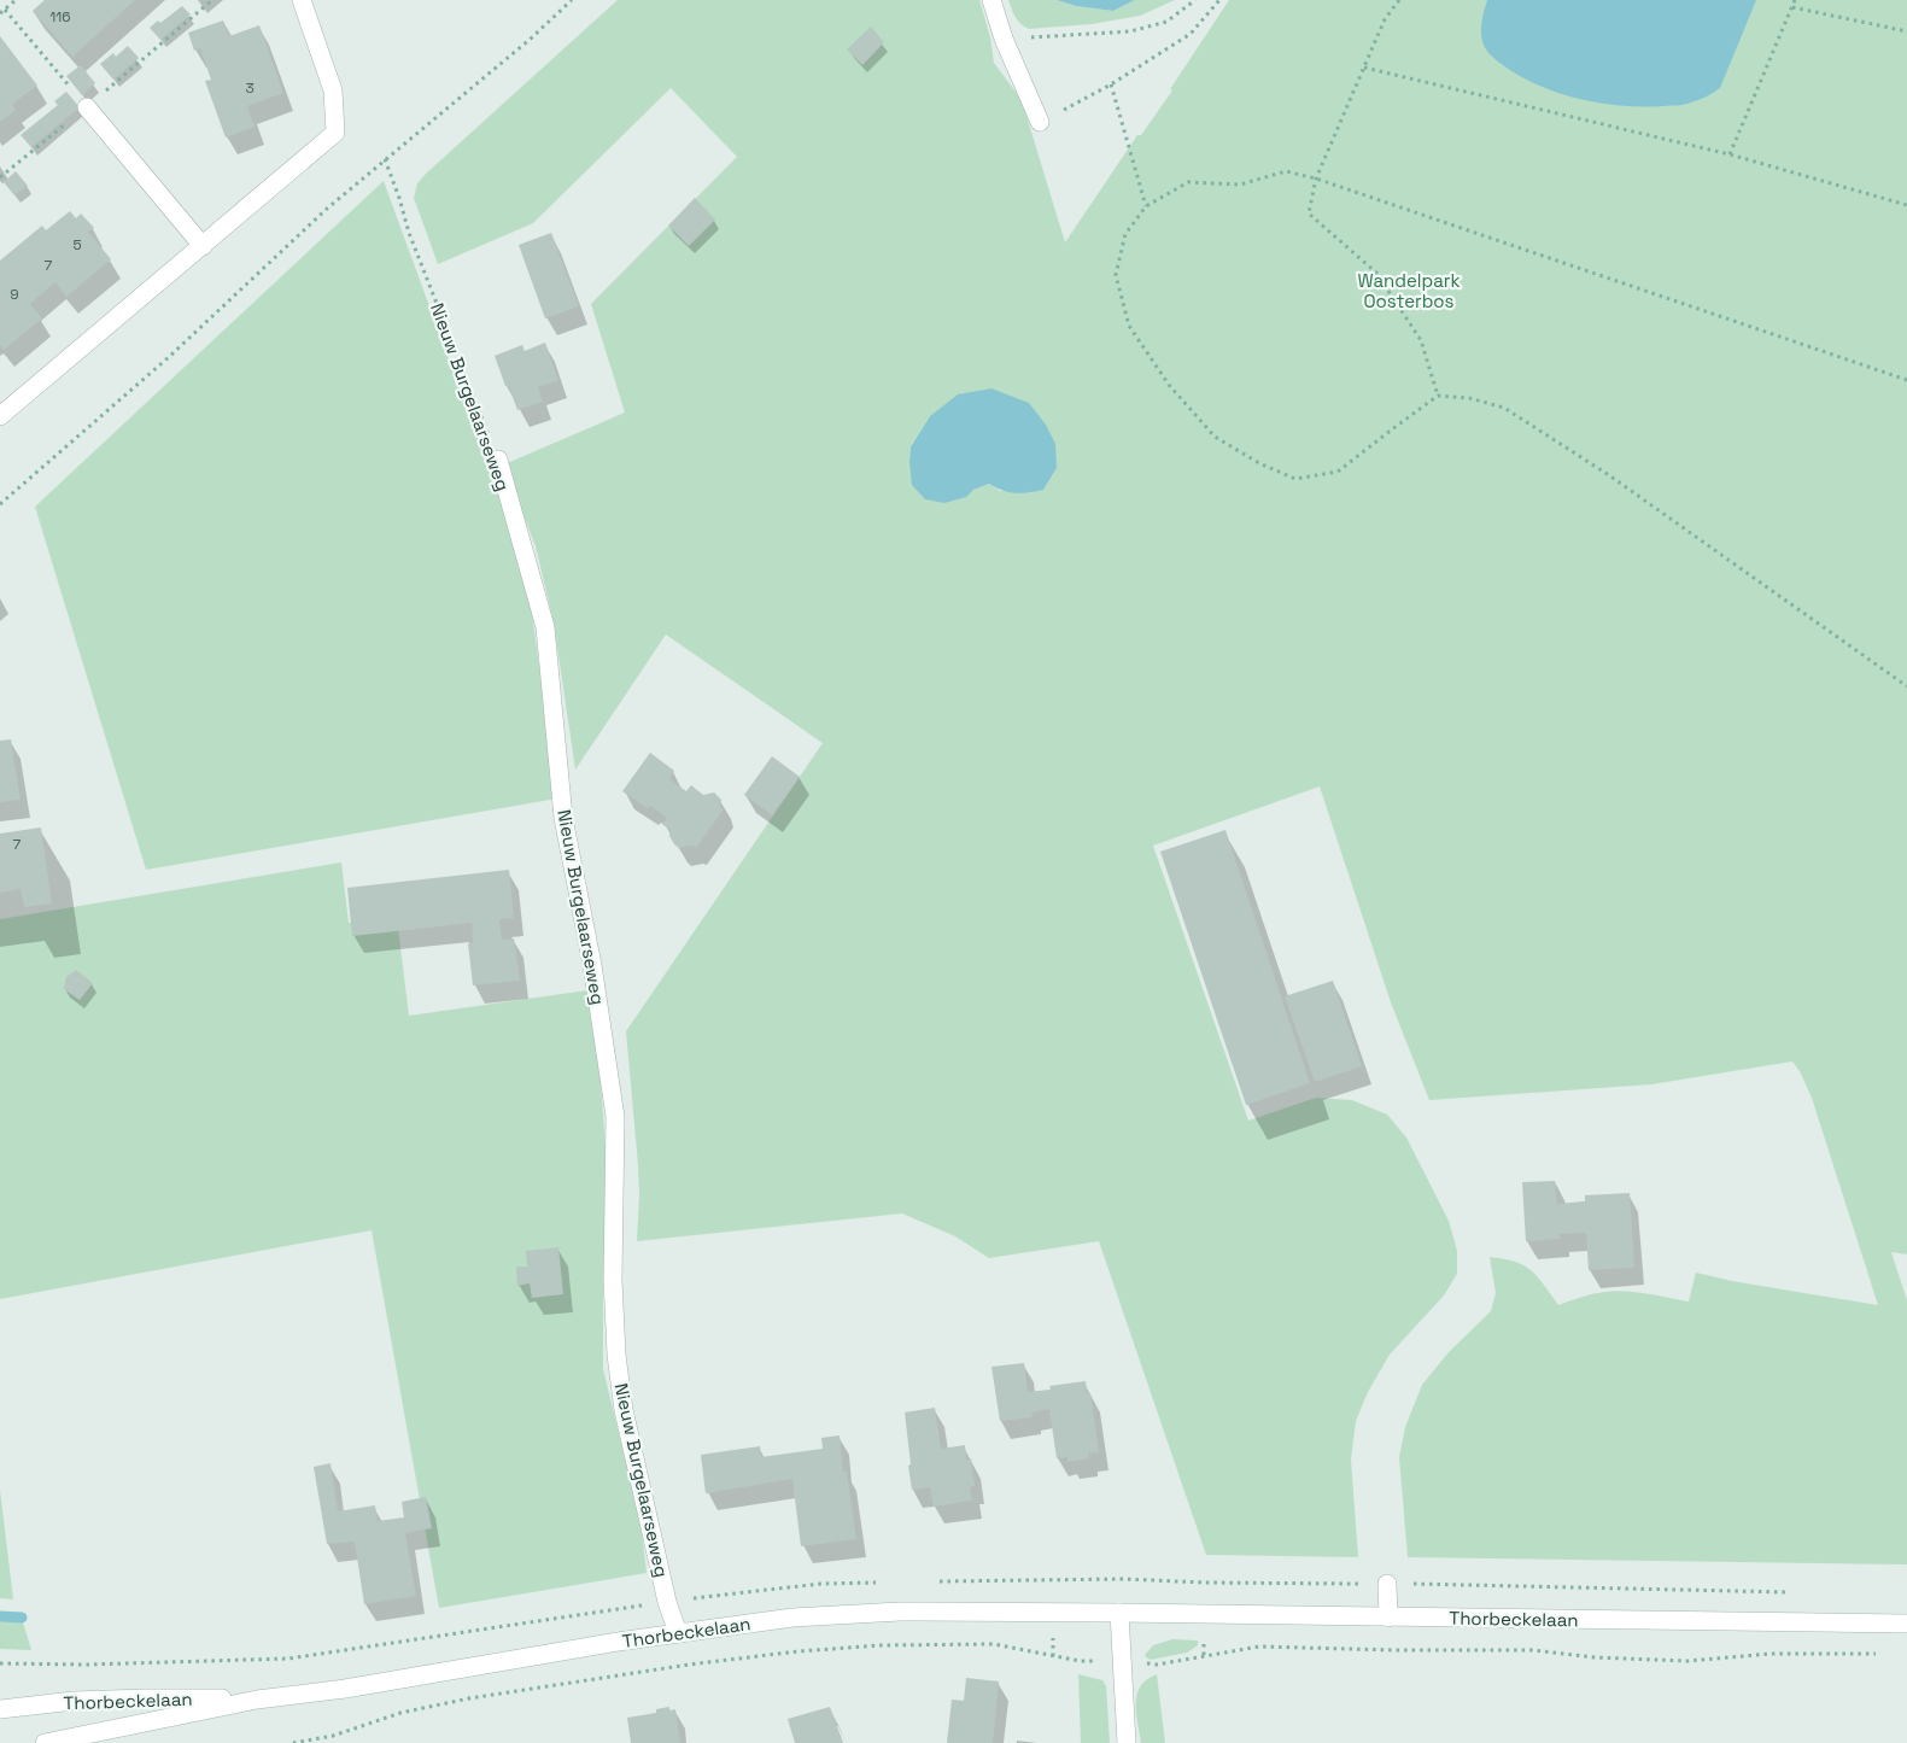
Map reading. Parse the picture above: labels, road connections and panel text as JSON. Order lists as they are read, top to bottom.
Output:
{
  "streets": {
    "main road": ["Nieuw Burgelaarseweg", "Thorbeckelaan"]
  },
  "crossings": [
    ["Nieuw Burgelaarseweg", "Thorbeckelaan"]
  ],
  "parks": ["Wandelpark Oosterbos"],
  "house_numbers": [
    "116",
    "3",
    "5",
    "7",
    "9",
    "7"
  ]
}
